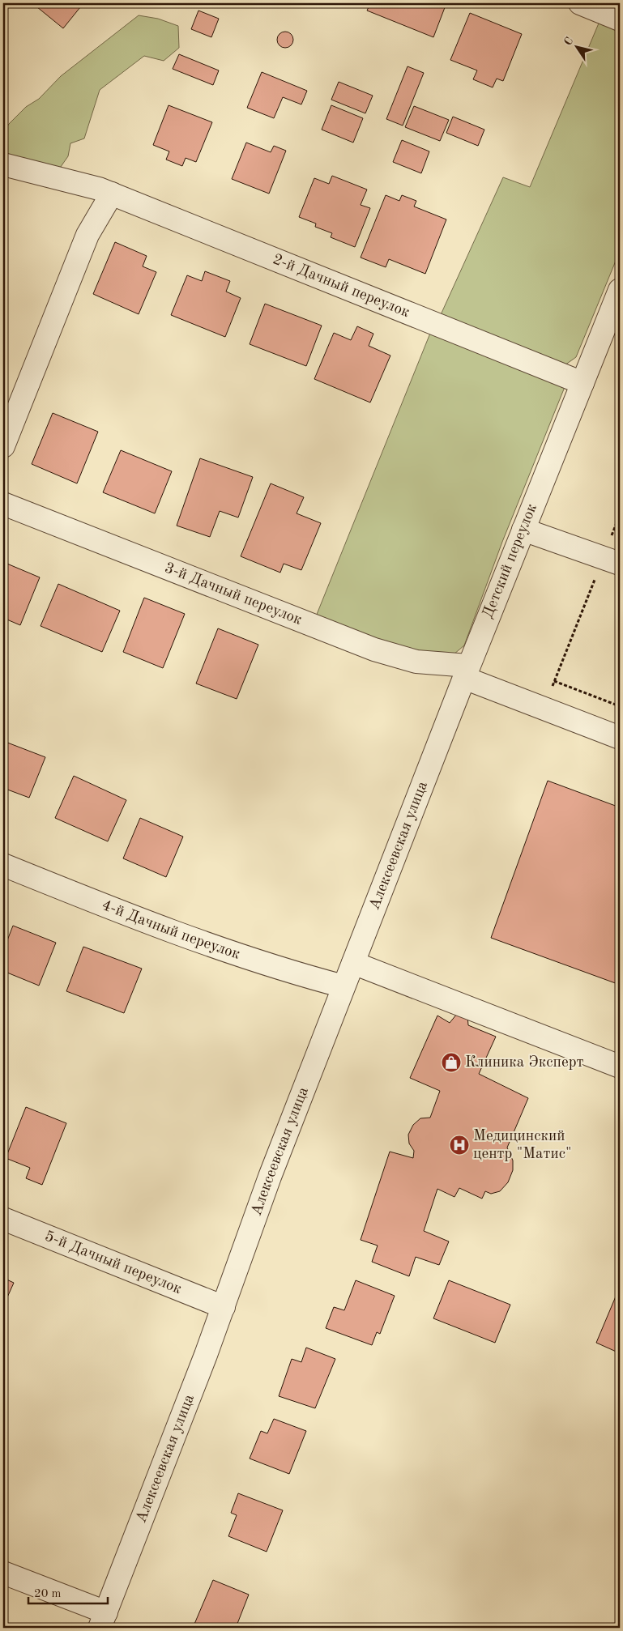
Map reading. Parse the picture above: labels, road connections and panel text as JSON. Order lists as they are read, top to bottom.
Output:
{
  "streets": {
    "street": [
      "2-й Дачный переулок",
      "Детский переулок",
      "3-й Дачный переулок",
      "Алексеевская улица",
      "4-й Дачный переулок",
      "5-й Дачный переулок"
    ]
  },
  "crossings": [
    ["2-й Дачный переулок", "Детский переулок"],
    ["Детский переулок", "3-й Дачный переулок"],
    ["Детский переулок", "Алексеевская улица"],
    ["3-й Дачный переулок", "Алексеевская улица"],
    ["Алексеевская улица", "4-й Дачный переулок"],
    ["Алексеевская улица", "5-й Дачный переулок"]
  ],
  "places": {
    "shop": ["Клиника Эксперт"],
    "hospital": ["Медицинский центр \"Матис\""]
  },
  "scale_bar": "20 m",
  "north": "top left"
}
